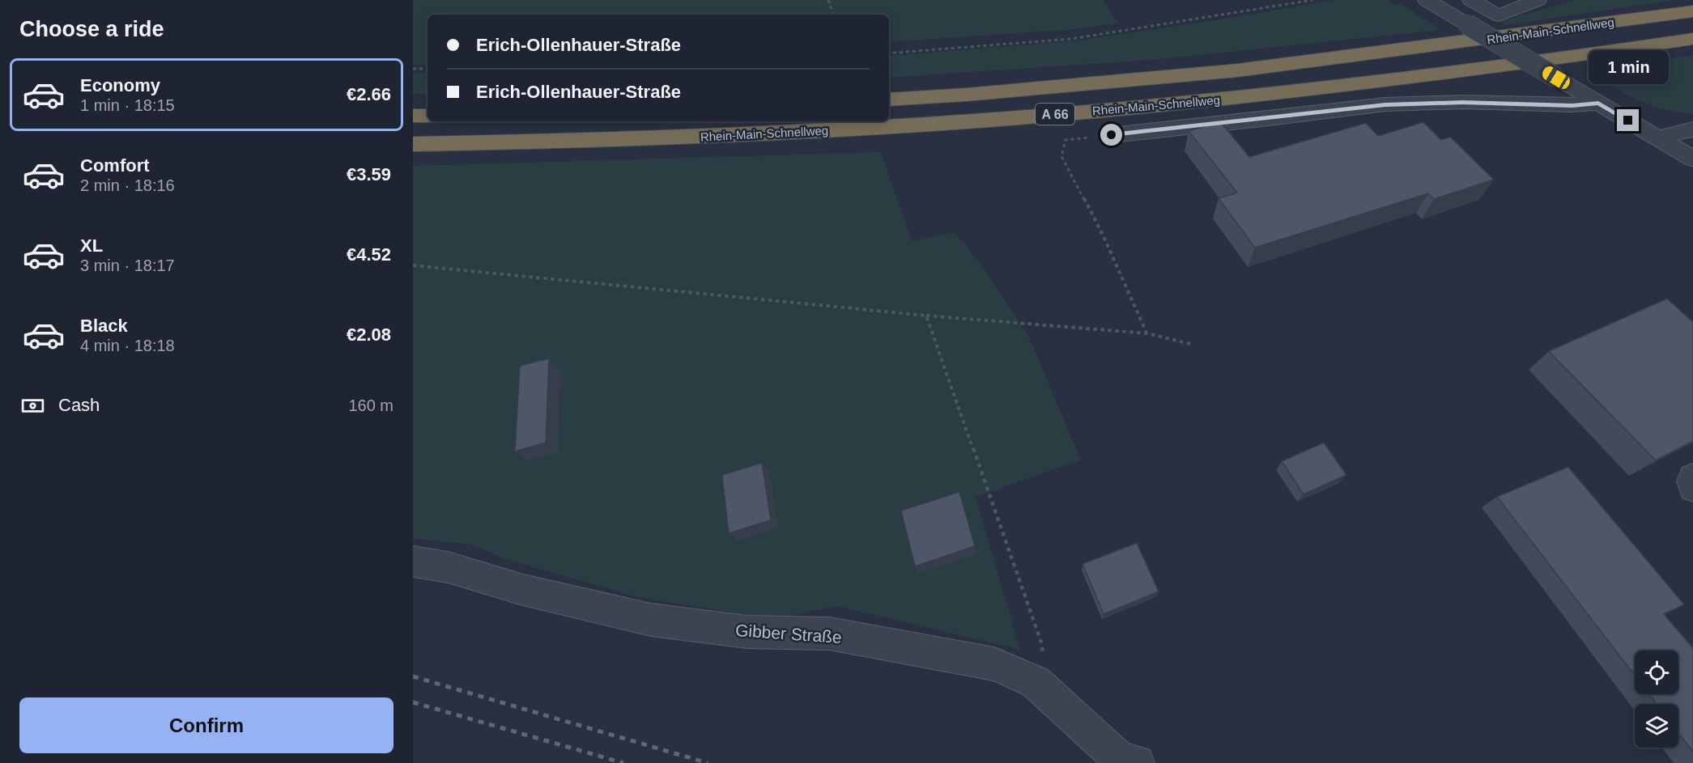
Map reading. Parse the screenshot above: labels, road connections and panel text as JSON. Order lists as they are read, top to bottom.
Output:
{
  "streets": {
    "highway": ["Rhein-Main-Schnellweg", "A 66"],
    "street": ["Gibber Straße"]
  },
  "page": {
    "heading": "Choose a ride",
    "banner": ["Erich-Ollenhauer-Straße", "Erich-Ollenhauer-Straße"],
    "bubble": "1 min",
    "list": [
      {
        "name": "Economy",
        "note": "1 min · 18:15",
        "value": "€2.66"
      },
      {
        "name": "Comfort",
        "note": "2 min · 18:16",
        "value": "€3.59"
      },
      {
        "name": "XL",
        "note": "3 min · 18:17",
        "value": "€4.52"
      },
      {
        "name": "Black",
        "note": "4 min · 18:18",
        "value": "€2.08"
      }
    ],
    "pay": ["Cash", "160 m"],
    "buttons": "Confirm"
  }
}
